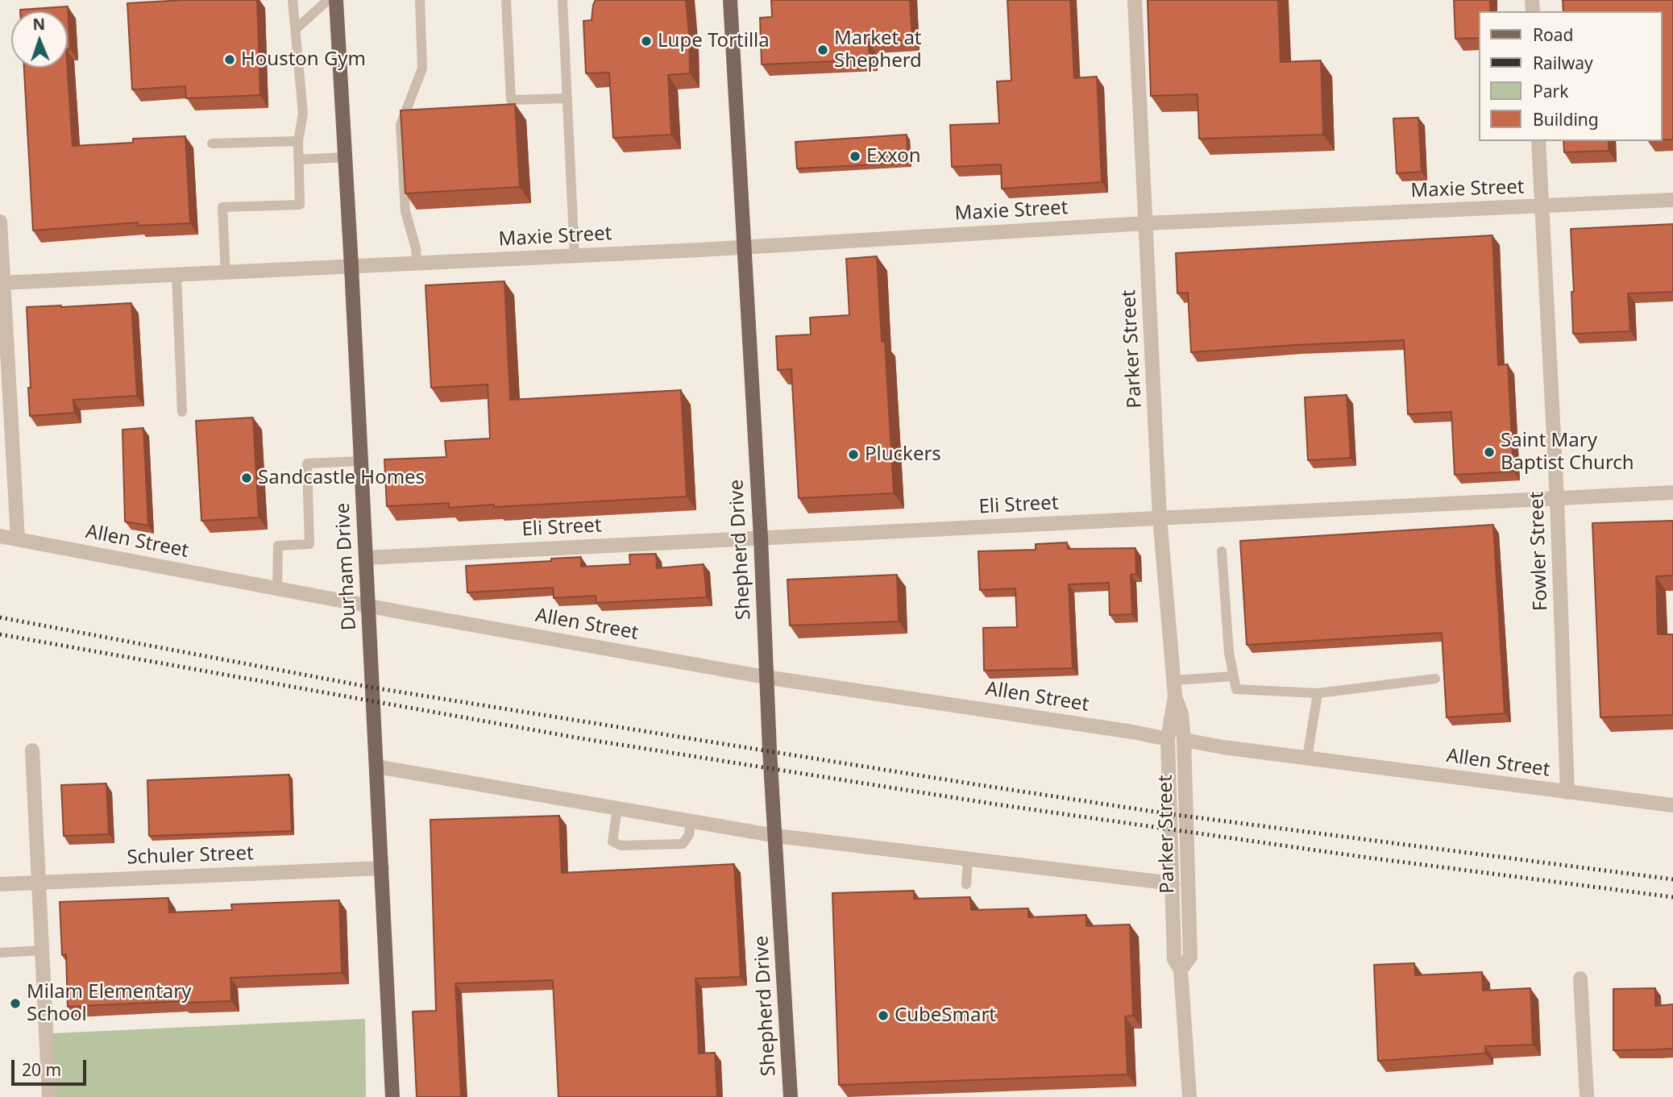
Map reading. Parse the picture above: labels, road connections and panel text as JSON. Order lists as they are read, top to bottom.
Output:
{
  "streets": {
    "main road": ["Shepherd Drive", "Durham Drive"],
    "street": [
      "Maxie Street",
      "Parker Street",
      "Eli Street",
      "Allen Street",
      "Fowler Street",
      "Schuler Street"
    ]
  },
  "crossings": [
    ["Maxie Street", "Parker Street"],
    ["Maxie Street", "Shepherd Drive"],
    ["Maxie Street", "Fowler Street"],
    ["Maxie Street", "Durham Drive"],
    ["Parker Street", "Eli Street"],
    ["Parker Street", "Allen Street"],
    ["Eli Street", "Shepherd Drive"],
    ["Eli Street", "Fowler Street"],
    ["Eli Street", "Durham Drive"],
    ["Allen Street", "Shepherd Drive"],
    ["Allen Street", "Fowler Street"],
    ["Allen Street", "Durham Drive"],
    ["Durham Drive", "Schuler Street"]
  ],
  "places": [
    "Lupe Tortilla",
    "Market at Shepherd",
    "Houston Gym",
    "Exxon",
    "Saint Mary Baptist Church",
    "Pluckers",
    "Sandcastle Homes",
    "Milam Elementary School",
    "CubeSmart"
  ],
  "legend": [
    "Road",
    "Railway",
    "Park",
    "Building"
  ],
  "scale_bar": "20 m",
  "north": "top"
}
